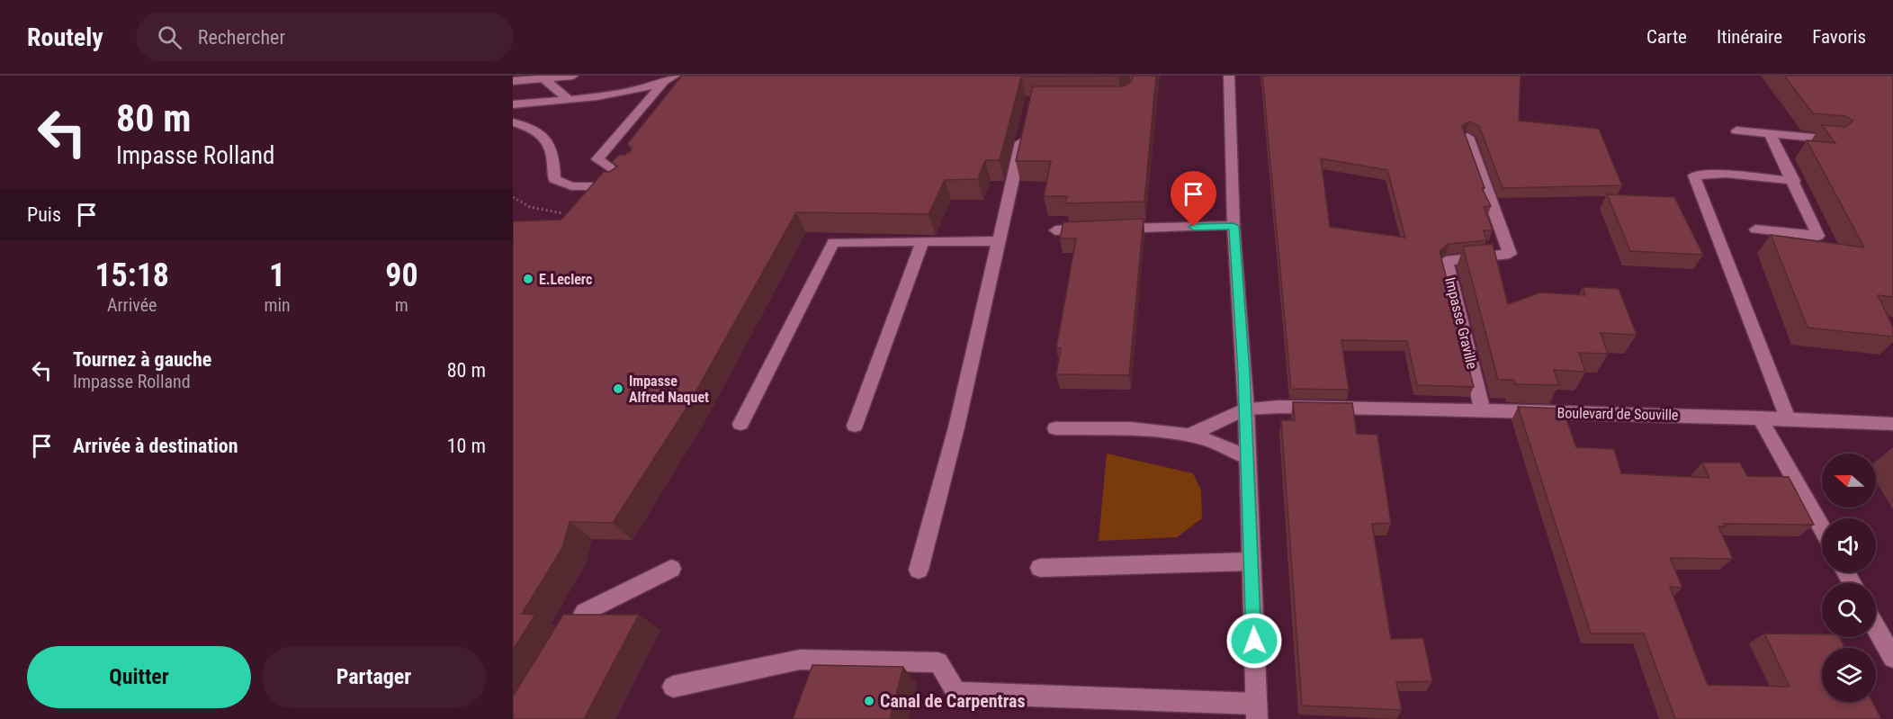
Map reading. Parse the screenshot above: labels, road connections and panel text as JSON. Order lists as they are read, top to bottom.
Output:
{
  "streets": {
    "street": ["Impasse Graville", "Boulevard de Souville"]
  },
  "crossings": [
    ["Impasse Graville", "Boulevard de Souville"]
  ],
  "places": ["E.Leclerc", "Impasse Alfred Naquet", "Canal de Carpentras"],
  "north": "left",
  "page": {
    "header": "Routely",
    "search": "Rechercher",
    "nav": ["Carte", "Itinéraire", "Favoris"],
    "turn": ["80 m", "Impasse Rolland"],
    "then": "Puis",
    "eta": [
      "15:18",
      "Arrivée",
      "1",
      "min",
      "90",
      "m"
    ],
    "list": [
      {
        "name": "Tournez à gauche",
        "note": "Impasse Rolland",
        "value": "80 m"
      },
      {
        "name": "Arrivée à destination",
        "value": "10 m"
      }
    ],
    "buttons": ["Quitter", "Partager"]
  }
}
